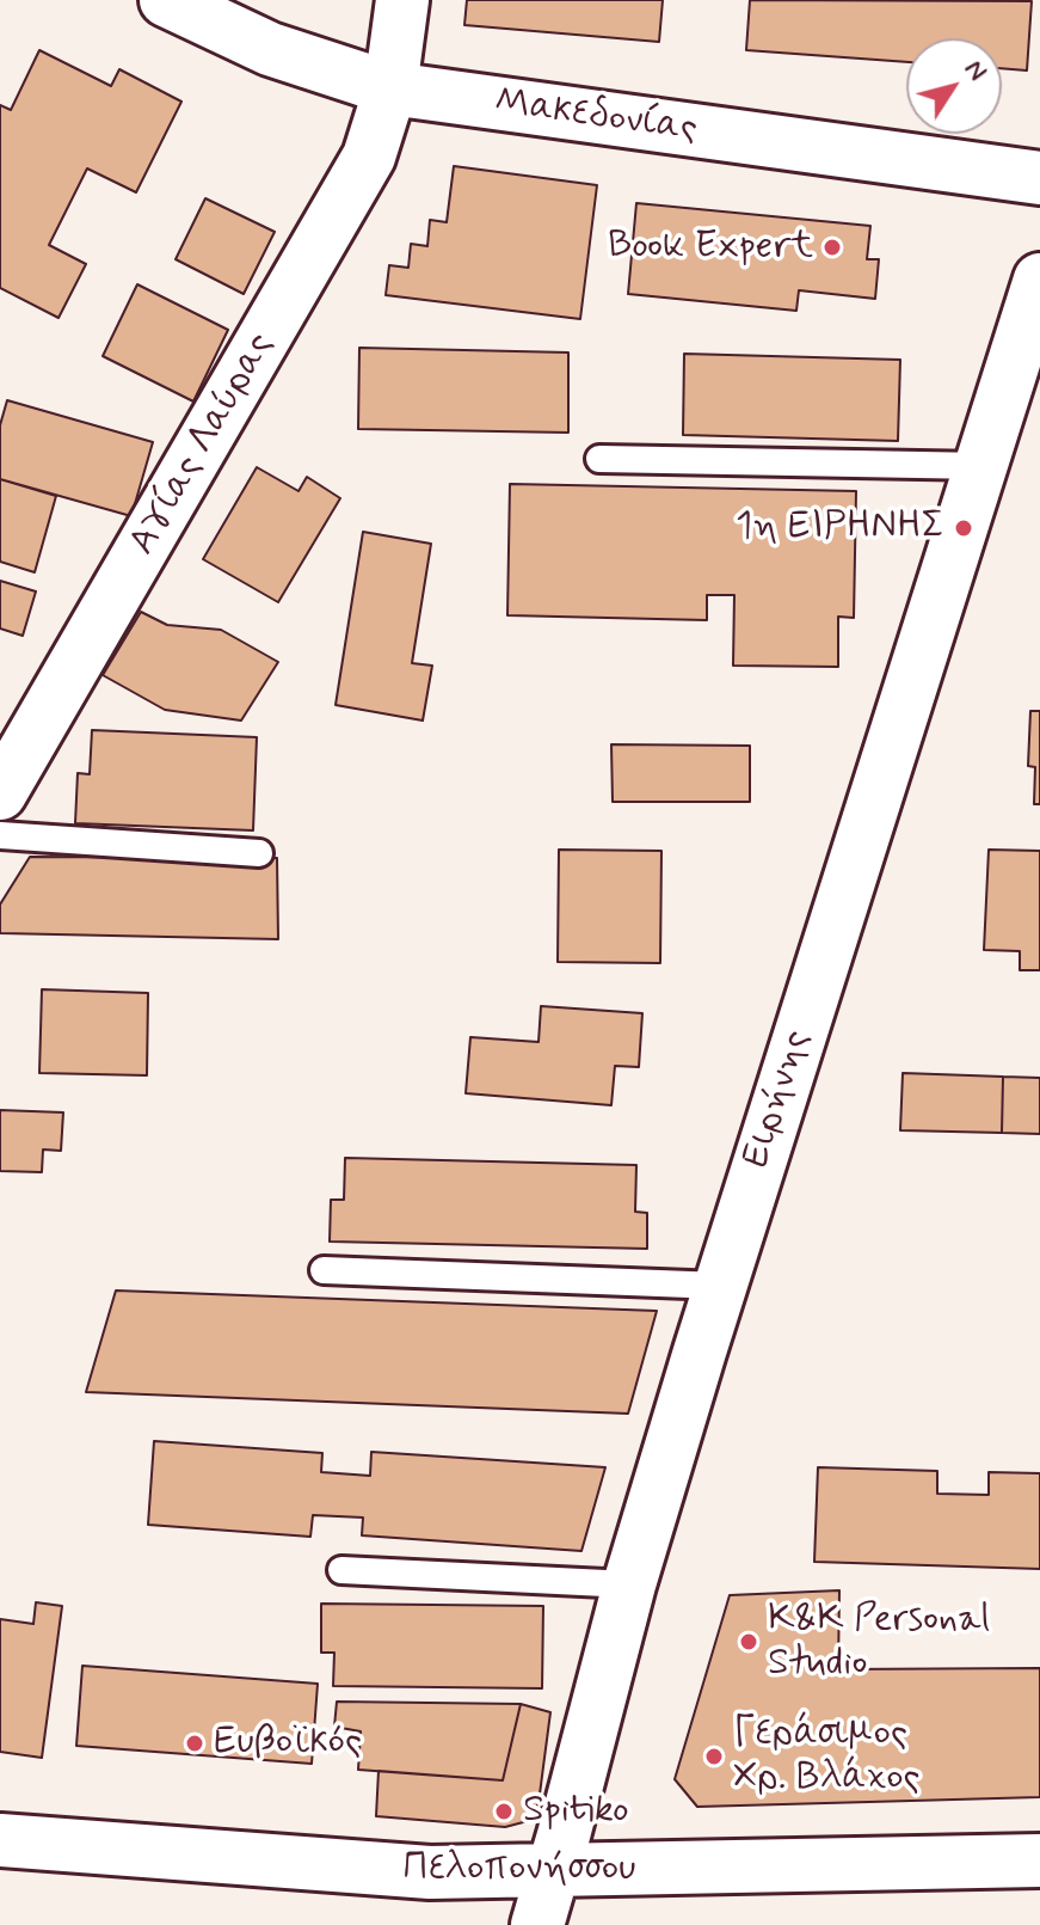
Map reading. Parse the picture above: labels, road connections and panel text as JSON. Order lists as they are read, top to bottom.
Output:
{
  "streets": {
    "street": [
      "Μακεδονίας",
      "Αγίας Λαύρας",
      "Ειρήνης",
      "Πελοπονήσσου"
    ]
  },
  "crossings": [
    ["Μακεδονίας", "Αγίας Λαύρας"],
    ["Ειρήνης", "Πελοπονήσσου"]
  ],
  "places": [
    "Book Expert",
    "1η ΕΙΡΗΝΗΣ",
    "K&K Personal Studio",
    "Ευβοϊκός",
    "Γεράσιμος Χρ. Βλάχος",
    "Spitiko"
  ],
  "north": "top right"
}
